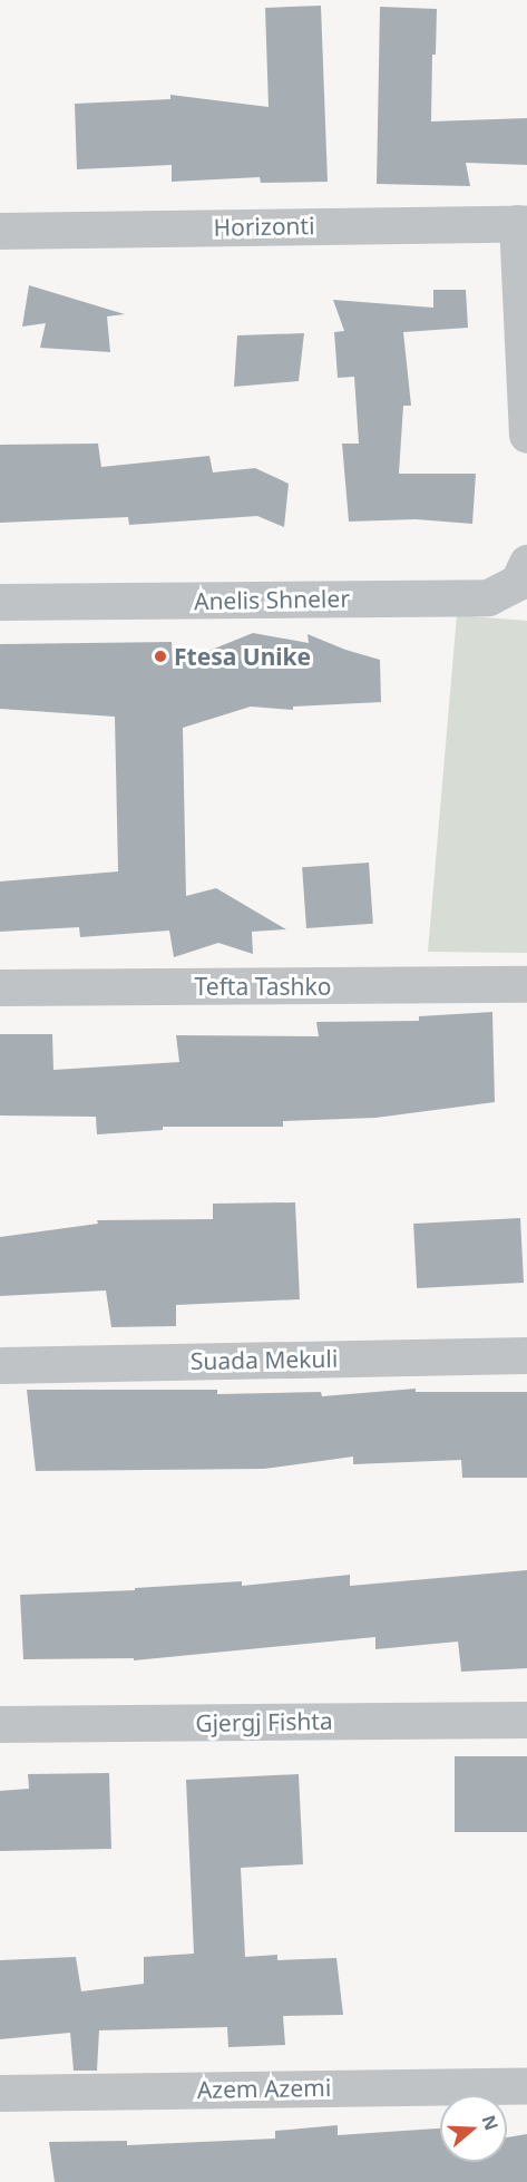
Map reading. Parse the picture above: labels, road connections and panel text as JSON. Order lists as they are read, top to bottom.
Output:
{
  "streets": {
    "street": [
      "Horizonti",
      "Anelis Shneler",
      "Tefta Tashko",
      "Suada Mekuli",
      "Gjergj Fishta",
      "Azem Azemi"
    ]
  },
  "places": ["Ftesa Unike"],
  "north": "right"
}
